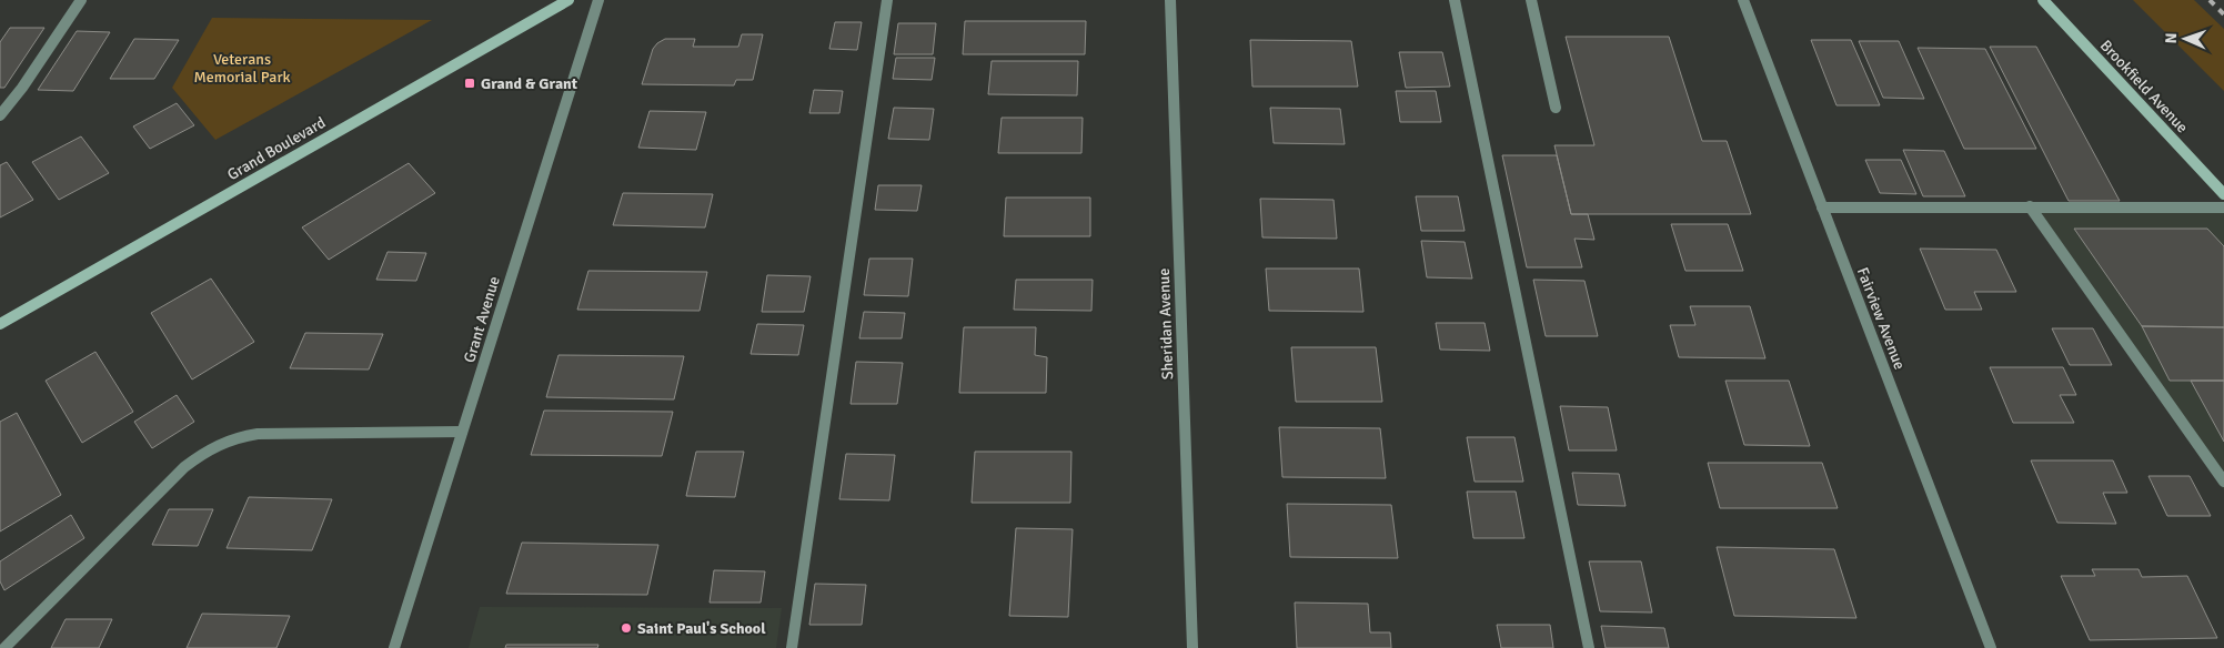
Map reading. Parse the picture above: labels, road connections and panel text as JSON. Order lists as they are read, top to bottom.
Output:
{
  "streets": {
    "street": [
      "Brookfield Avenue",
      "Grand Boulevard",
      "Fairview Avenue",
      "Grant Avenue",
      "Sheridan Avenue"
    ]
  },
  "parks": ["Veterans Memorial Park"],
  "places": {
    "transit": ["Grand & Grant"],
    "other": ["Saint Paul's School"]
  },
  "north": "left"
}
